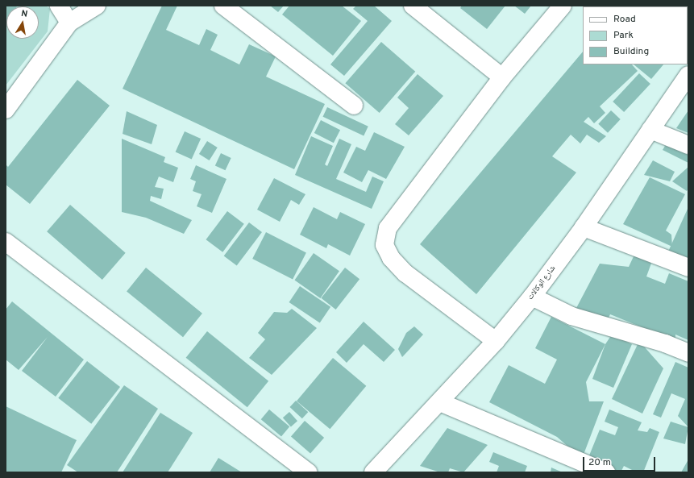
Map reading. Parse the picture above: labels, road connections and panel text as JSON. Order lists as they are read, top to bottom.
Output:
{
  "streets": {
    "street": ["شارع الوكالات"]
  },
  "legend": ["Road", "Park", "Building"],
  "scale_bar": "20 m",
  "north": "top"
}
